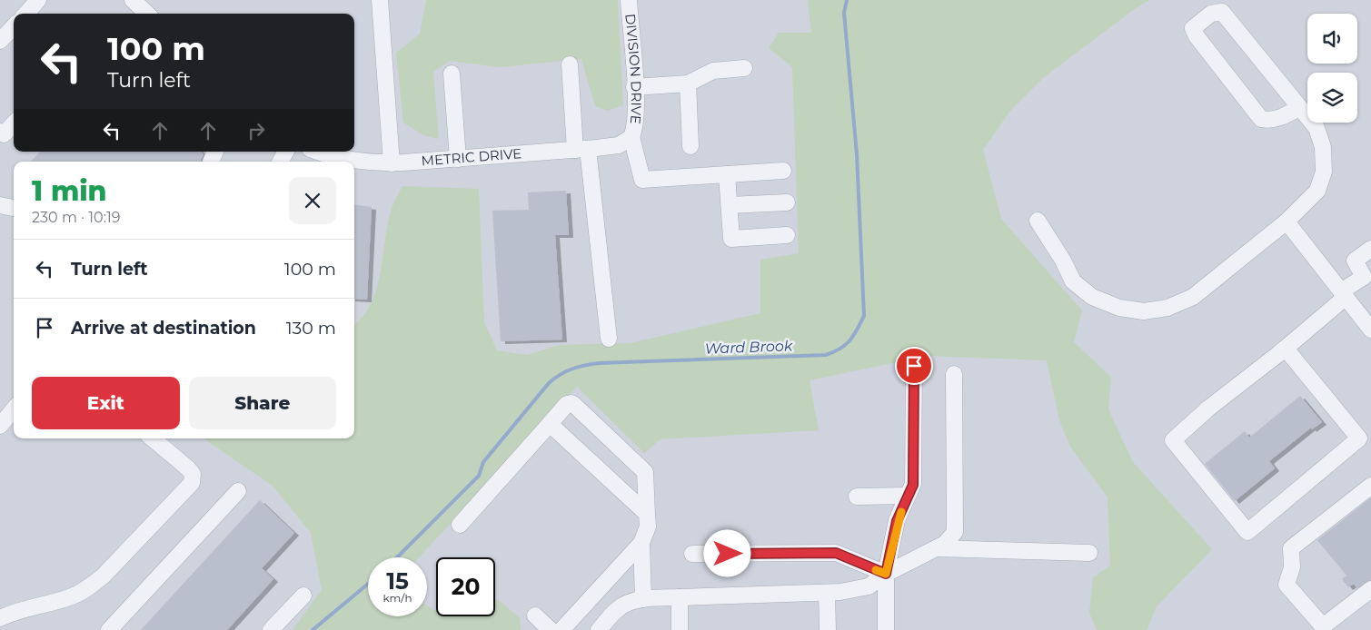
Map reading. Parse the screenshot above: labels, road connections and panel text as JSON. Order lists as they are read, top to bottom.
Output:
{
  "streets": {
    "street": ["DIVISION DRIVE", "METRIC DRIVE"]
  },
  "crossings": [
    ["DIVISION DRIVE", "METRIC DRIVE"]
  ],
  "water": ["Ward Brook"],
  "page": {
    "turn": ["100 m", "Turn left"],
    "heading": ["1 min", "230 m · 10:19"],
    "list": [
      {
        "name": "Turn left",
        "value": "100 m"
      },
      {
        "name": "Arrive at destination",
        "value": "130 m"
      }
    ],
    "buttons": ["Exit", "Share"],
    "speed": "15 km/h",
    "limit": "20"
  }
}
